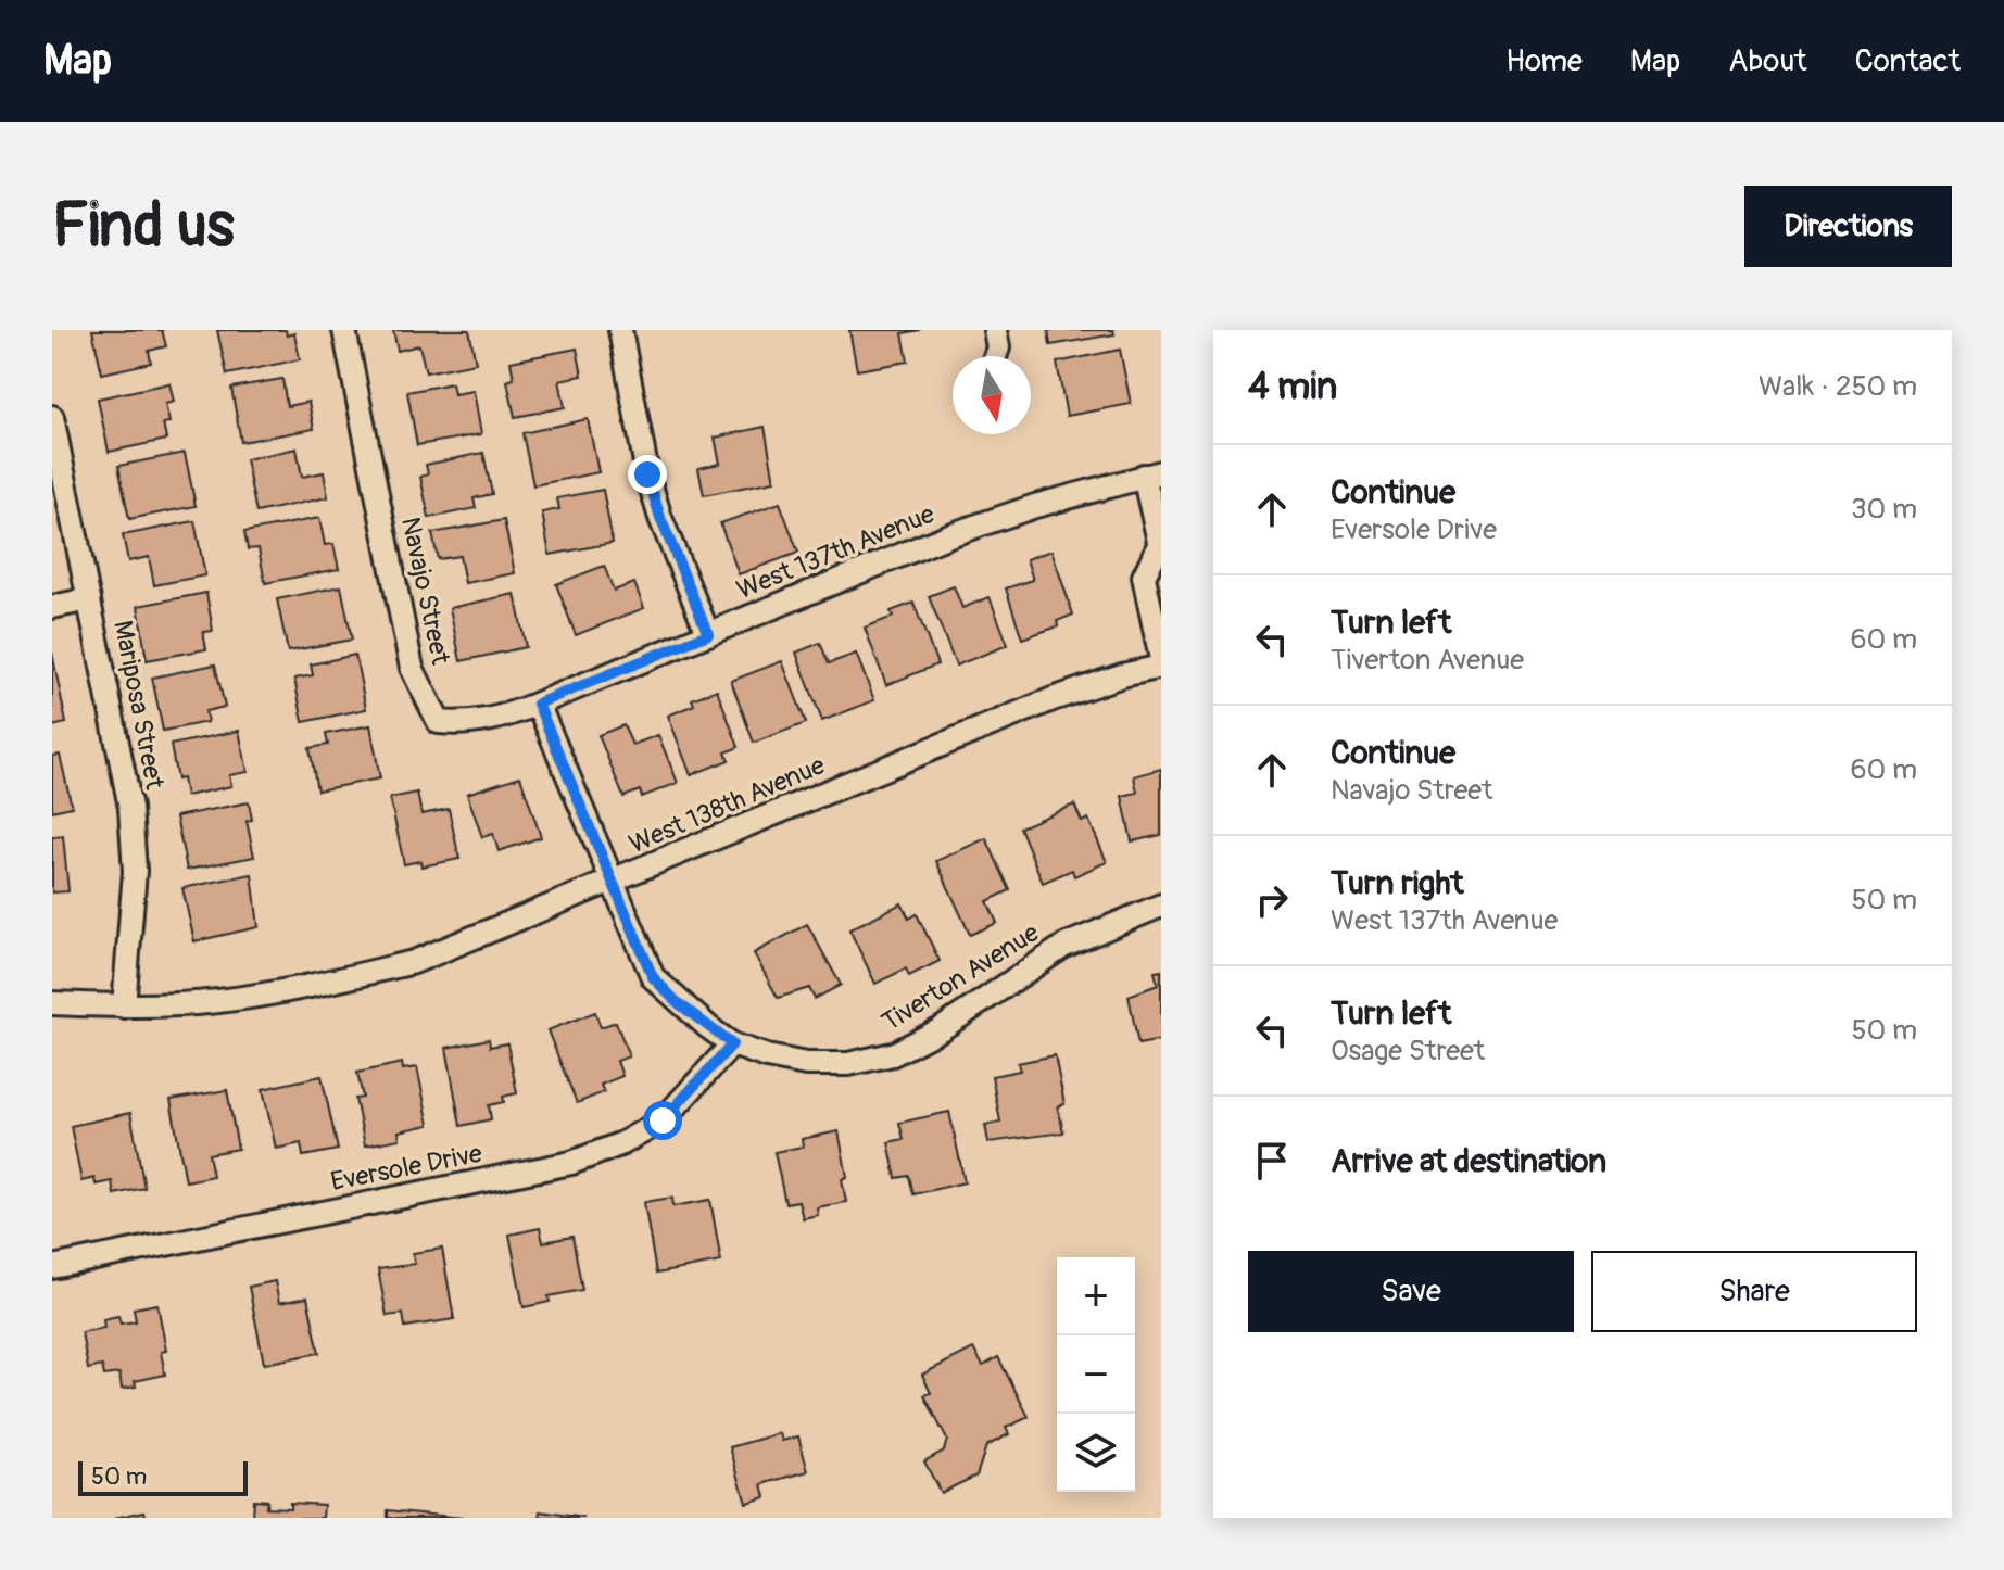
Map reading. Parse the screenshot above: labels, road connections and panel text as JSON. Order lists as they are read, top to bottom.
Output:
{
  "streets": {
    "street": [
      "West 137th Avenue",
      "Navajo Street",
      "Mariposa Street",
      "West 138th Avenue",
      "Tiverton Avenue",
      "Eversole Drive"
    ]
  },
  "crossings": [
    ["West 137th Avenue", "Navajo Street"],
    ["Mariposa Street", "West 138th Avenue"],
    ["West 138th Avenue", "Tiverton Avenue"],
    ["Tiverton Avenue", "Eversole Drive"]
  ],
  "scale_bar": "50 m",
  "north": "bottom",
  "page": {
    "header": "Map",
    "nav": [
      "Home",
      "Map",
      "About",
      "Contact"
    ],
    "buttons": [
      "Directions",
      ["Save", "Share"]
    ],
    "title": "Find us",
    "heading": ["4 min", "Walk · 250 m"],
    "list": [
      ["Continue", "Eversole Drive", "30 m"],
      ["Turn left", "Tiverton Avenue", "60 m"],
      ["Continue", "Navajo Street", "60 m"],
      ["Turn right", "West 137th Avenue", "50 m"],
      ["Turn left", "Osage Street", "50 m"],
      "Arrive at destination"
    ],
    "map_buttons": ["+", "−"],
    "scale": "50 m"
  }
}
